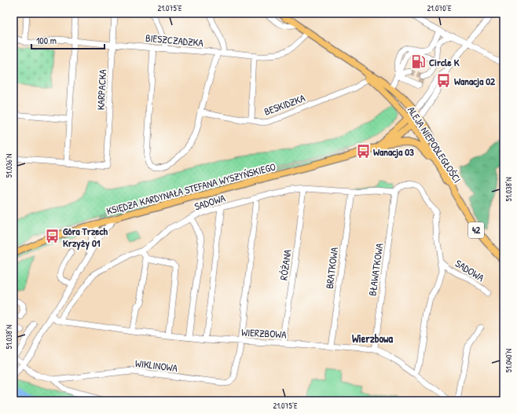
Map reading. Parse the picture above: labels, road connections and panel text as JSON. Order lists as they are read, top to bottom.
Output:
{
  "streets": {
    "main road": ["ALEJA NIEPODLEGŁOŚCI", "KSIĘDZA KARDYNAŁA STEFANA WYSZYŃSKIEGO", "42"],
    "street": [
      "BIESZCZADZKA",
      "KARPACKA",
      "BESKIDZKA",
      "SADOWA",
      "RÓŻANA",
      "BRATKOWA",
      "BŁAWATKOWA",
      "WIERZBOWA",
      "WIKLINOWA"
    ]
  },
  "crossings": [
    ["BIESZCZADZKA", "KARPACKA"],
    ["BIESZCZADZKA", "ALEJA NIEPODLEGŁOŚCI"],
    ["BESKIDZKA", "ALEJA NIEPODLEGŁOŚCI"],
    ["ALEJA NIEPODLEGŁOŚCI", "KSIĘDZA KARDYNAŁA STEFANA WYSZYŃSKIEGO"],
    ["SADOWA", "RÓŻANA"],
    ["SADOWA", "BRATKOWA"],
    ["SADOWA", "BŁAWATKOWA"],
    ["SADOWA", "WIERZBOWA"],
    ["SADOWA", "WIKLINOWA"],
    ["RÓŻANA", "WIERZBOWA"],
    ["BRATKOWA", "WIERZBOWA"],
    ["BŁAWATKOWA", "WIERZBOWA"],
    ["WIERZBOWA", "WIKLINOWA"]
  ],
  "districts": ["Wierzbowa"],
  "places": {
    "fuel station": ["Circle K"],
    "bus stop": ["Wanacja 02", "Wanacja 03", "Góra Trzech Krzyży 01"]
  },
  "scale_bar": "100 m",
  "coordinates": [
    "21.075°E",
    "21.070°E",
    "51.036°N",
    "51.038°N",
    "51.040°N"
  ]
}
